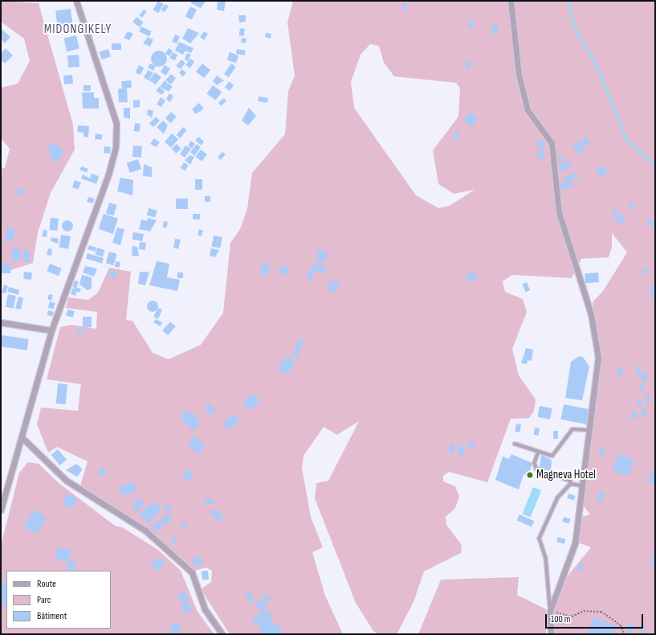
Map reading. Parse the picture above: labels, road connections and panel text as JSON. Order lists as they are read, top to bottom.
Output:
{
  "districts": ["MIDONGIKELY"],
  "places": ["Magneva Hotel"],
  "legend": ["Route", "Parc", "Bâtiment"],
  "scale_bar": "100 m"
}
